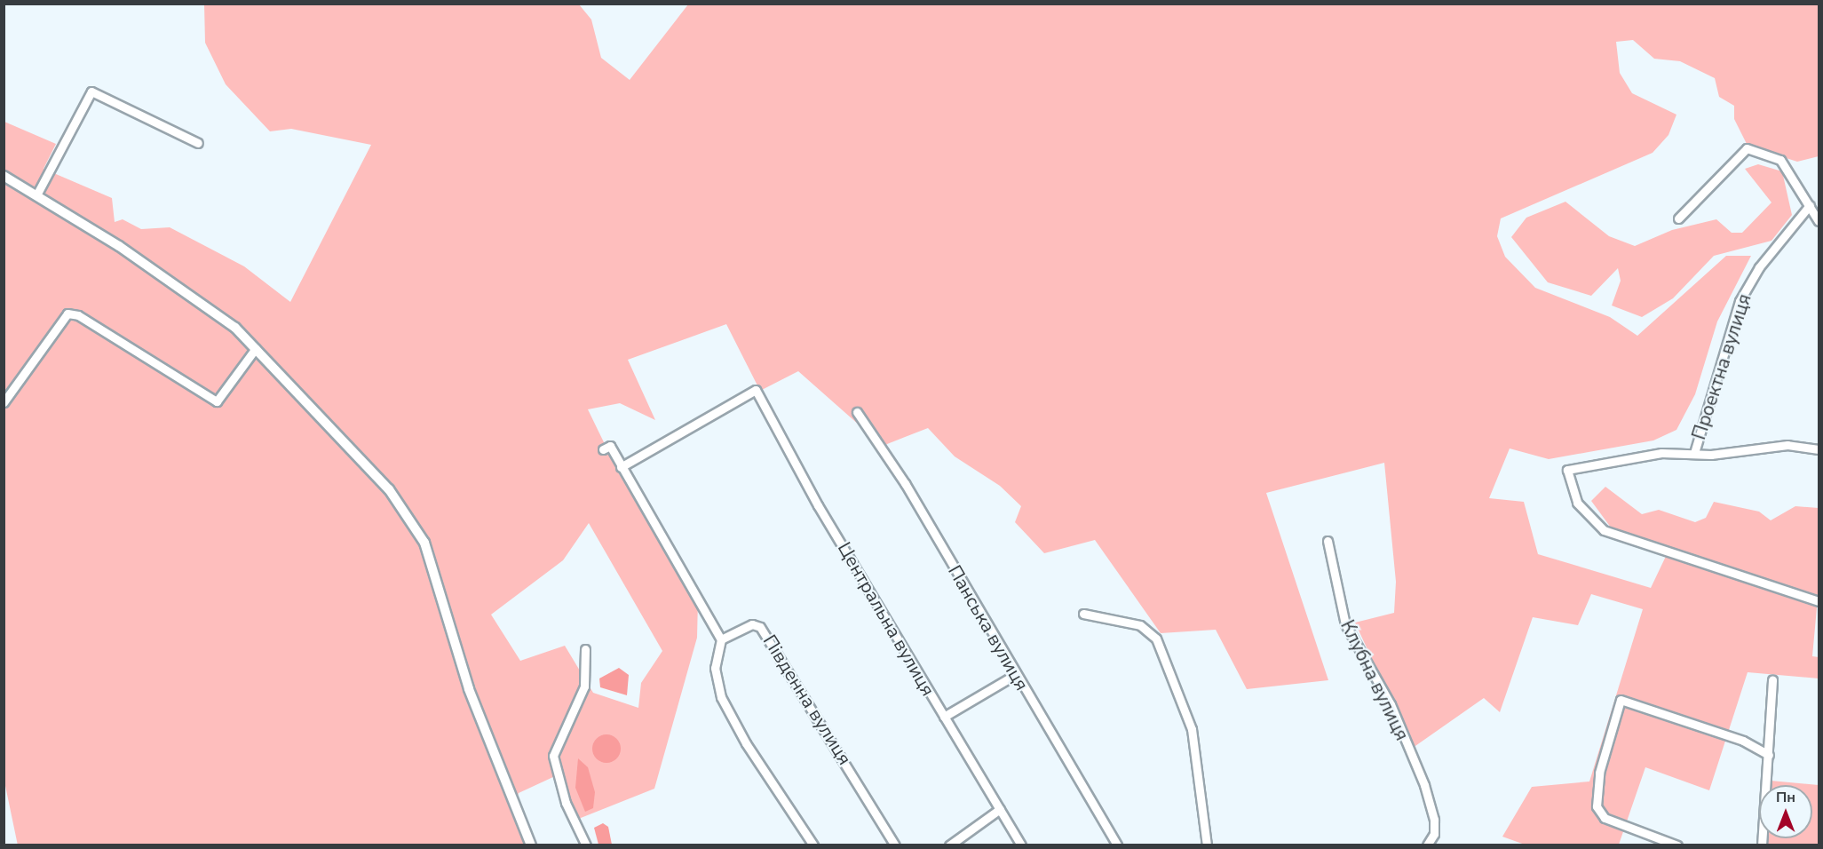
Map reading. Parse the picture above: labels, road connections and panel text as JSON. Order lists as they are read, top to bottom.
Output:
{
  "streets": {
    "street": [
      "Проектна вулиця",
      "Центральна вулиця",
      "Панська вулиця",
      "Клубна вулиця",
      "Південна вулиця"
    ]
  },
  "north": "top"
}
